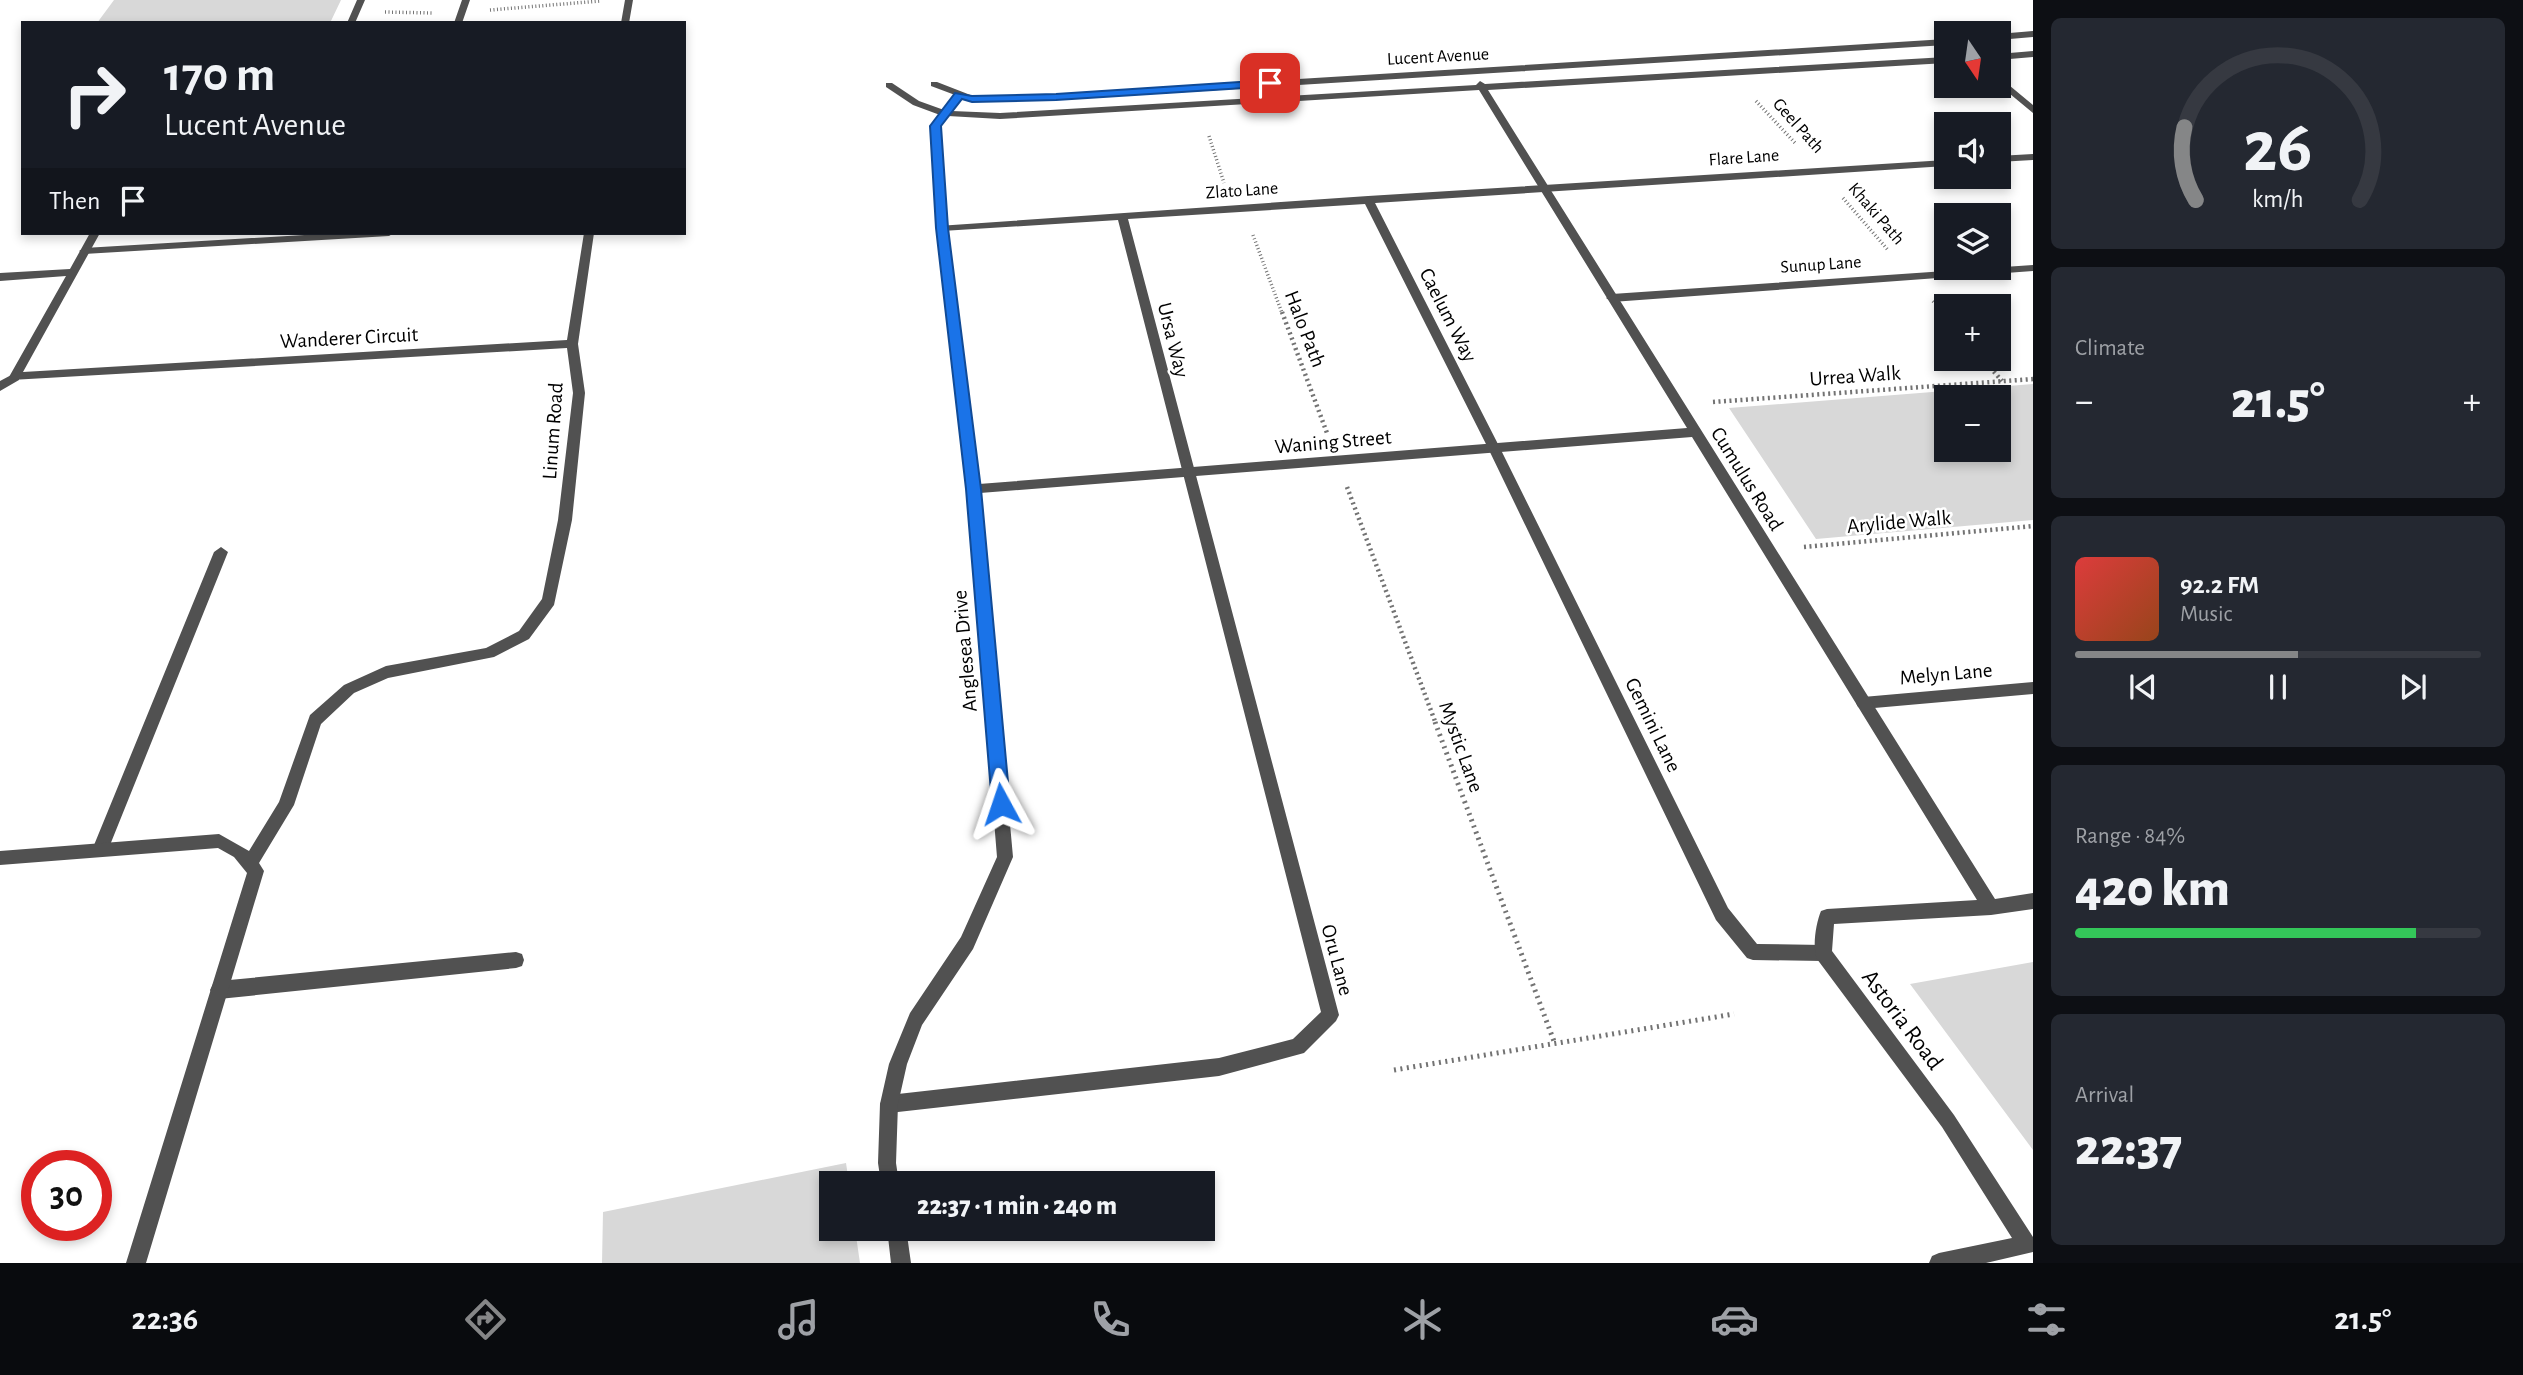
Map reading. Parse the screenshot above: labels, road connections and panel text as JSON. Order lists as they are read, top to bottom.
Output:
{
  "streets": {
    "street": [
      "Lucent Avenue",
      "Flare Lane",
      "Zlato Lane",
      "Sunup Lane",
      "Caelum Way",
      "Wanderer Circuit",
      "Ursa Way",
      "Linum Road",
      "Waning Street",
      "Cumulus Road",
      "Anglesea Drive",
      "Melyn Lane",
      "Gemini Lane",
      "Oru Lane",
      "Astoria Road"
    ],
    "path": [
      "Geel Path",
      "Khaki Path",
      "Halo Path",
      "Urrea Walk",
      "Arylide Walk",
      "Mystic Lane"
    ]
  },
  "crossings": [
    ["Lucent Avenue", "Cumulus Road"],
    ["Lucent Avenue", "Anglesea Drive"],
    ["Geel Path", "Flare Lane"],
    ["Geel Path", "Khaki Path"],
    ["Flare Lane", "Zlato Lane"],
    ["Flare Lane", "Khaki Path"],
    ["Flare Lane", "Cumulus Road"],
    ["Zlato Lane", "Caelum Way"],
    ["Zlato Lane", "Halo Path"],
    ["Zlato Lane", "Ursa Way"],
    ["Zlato Lane", "Cumulus Road"],
    ["Zlato Lane", "Anglesea Drive"],
    ["Khaki Path", "Sunup Lane"],
    ["Sunup Lane", "Cumulus Road"],
    ["Caelum Way", "Waning Street"],
    ["Caelum Way", "Gemini Lane"],
    ["Halo Path", "Waning Street"],
    ["Halo Path", "Mystic Lane"],
    ["Wanderer Circuit", "Linum Road"],
    ["Ursa Way", "Waning Street"],
    ["Ursa Way", "Oru Lane"],
    ["Urrea Walk", "Cumulus Road"],
    ["Waning Street", "Cumulus Road"],
    ["Waning Street", "Anglesea Drive"],
    ["Waning Street", "Gemini Lane"],
    ["Waning Street", "Mystic Lane"],
    ["Waning Street", "Oru Lane"],
    ["Cumulus Road", "Arylide Walk"],
    ["Cumulus Road", "Melyn Lane"],
    ["Anglesea Drive", "Oru Lane"],
    ["Gemini Lane", "Astoria Road"]
  ],
  "north": "bottom",
  "page": {
    "map_buttons": ["+", "−"],
    "turn": ["170 m", "Lucent Avenue"],
    "then": "Then",
    "tile": [
      "Climate",
      ["Range · 84%", "420 km"],
      ["Arrival", "22:37"]
    ],
    "heat": ["−", "21.5°", "+"],
    "song": ["92.2 FM", "Music"],
    "limit": "30",
    "trip": "22:37 · 1 min · 240 m",
    "tabs": ["22:36", "21.5°"],
    "gauge": ["26", "km/h"]
  }
}
